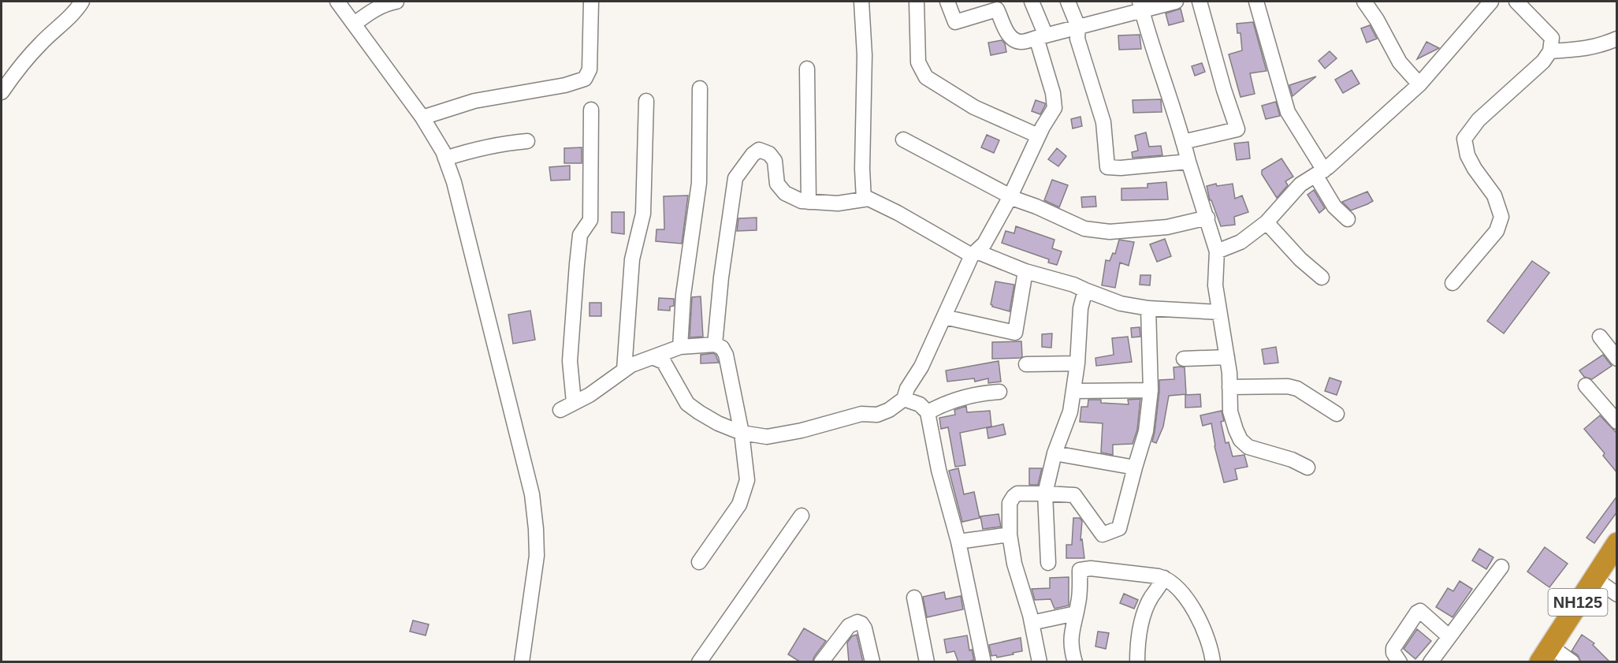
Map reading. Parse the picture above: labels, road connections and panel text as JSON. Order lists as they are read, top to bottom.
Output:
{
  "streets": {
    "highway": ["NH125"]
  }
}
